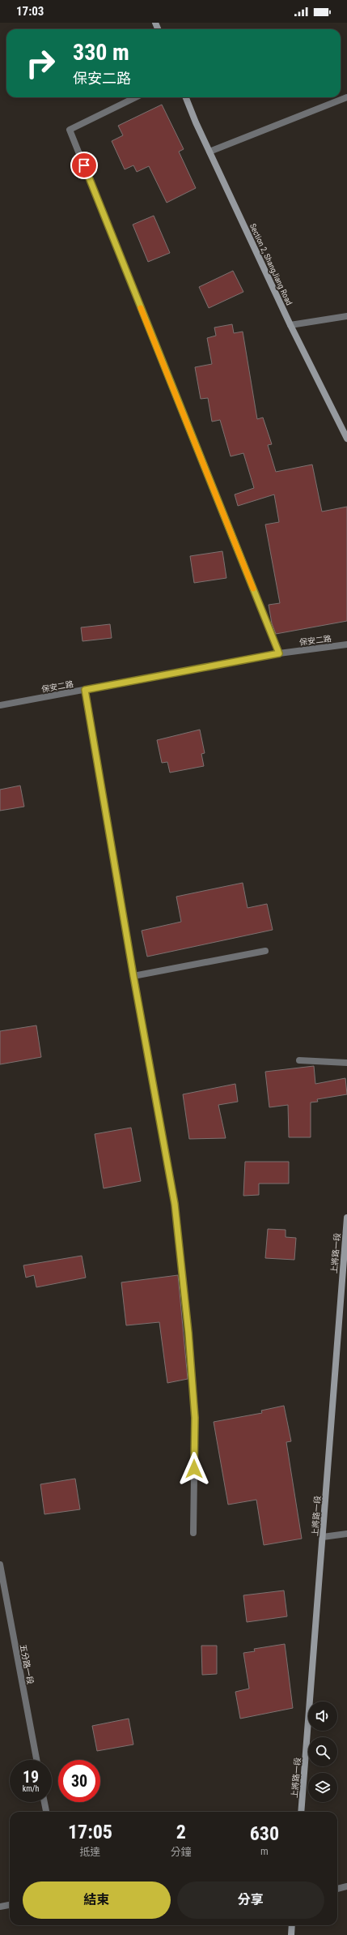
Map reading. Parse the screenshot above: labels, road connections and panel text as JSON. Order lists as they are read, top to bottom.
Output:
{
  "streets": {
    "main road": ["Section 2, ShangJiang Road", "上將路一段"],
    "street": ["保安二路", "五分路一段"]
  },
  "page": {
    "status": "17:03",
    "turn": ["330 m", "保安二路"],
    "speed": "19 km/h",
    "limit": "30",
    "eta": [
      "17:05",
      "抵達",
      "2",
      "分鐘",
      "630",
      "m"
    ],
    "buttons": ["結束", "分享"]
  }
}
